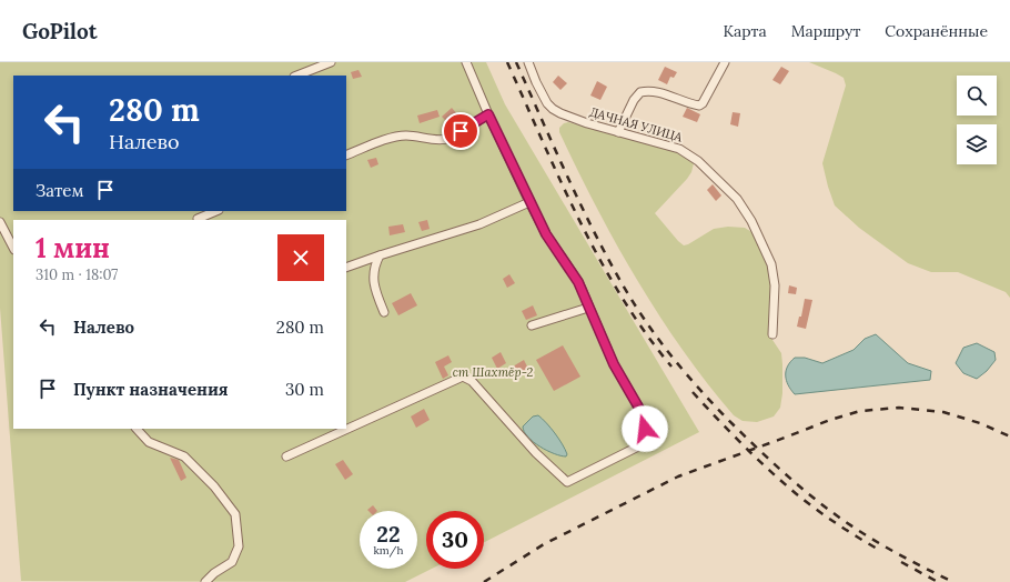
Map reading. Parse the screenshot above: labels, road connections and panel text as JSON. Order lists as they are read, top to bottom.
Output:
{
  "streets": {
    "street": ["ДАЧНАЯ УЛИЦА"]
  },
  "parks": ["ст Шахтёр-2"],
  "page": {
    "header": "GoPilot",
    "nav": ["Карта", "Маршрут", "Сохранённые"],
    "turn": ["280 m", "Налево"],
    "then": "Затем",
    "heading": ["1 мин", "310 m · 18:07"],
    "list": [
      {
        "name": "Налево",
        "value": "280 m"
      },
      {
        "name": "Пункт назначения",
        "value": "30 m"
      }
    ],
    "speed": "22 km/h",
    "limit": "30"
  }
}
